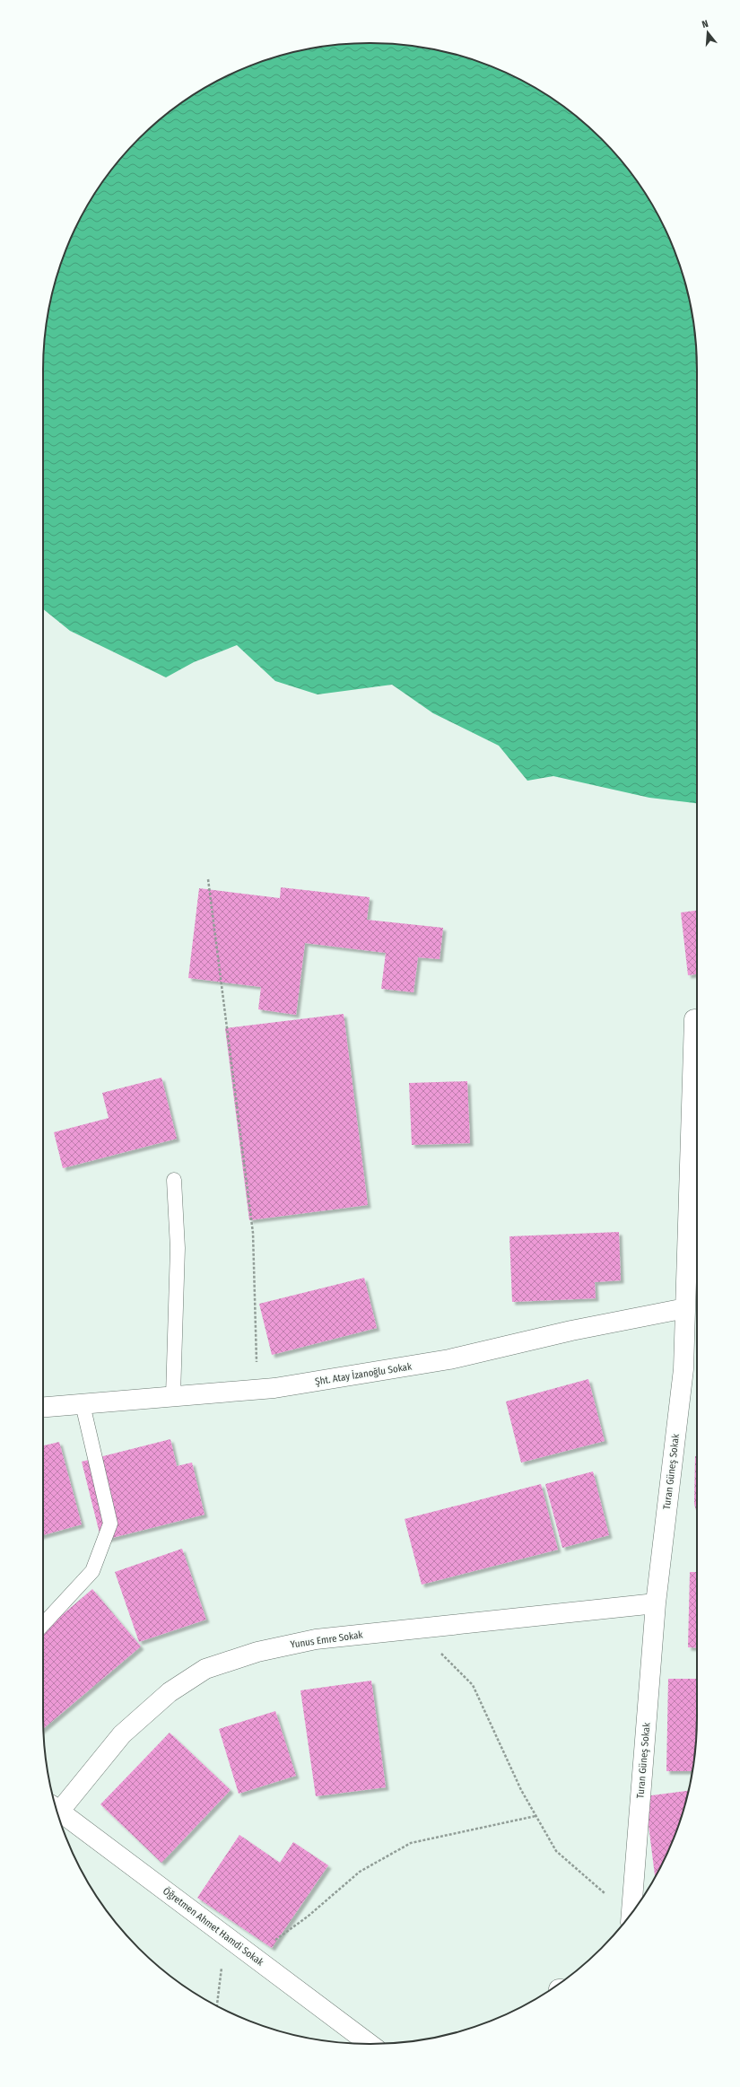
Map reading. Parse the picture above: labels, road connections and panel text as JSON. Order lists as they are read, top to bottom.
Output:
{
  "streets": {
    "street": [
      "Şht. Atay İzanoğlu Sokak",
      "Turan Güneş Sokak",
      "Yunus Emre Sokak",
      "Öğretmen Ahmet Hamdi Sokak"
    ]
  },
  "crossings": [
    ["Şht. Atay İzanoğlu Sokak", "Turan Güneş Sokak"],
    ["Turan Güneş Sokak", "Yunus Emre Sokak"]
  ],
  "north": "top"
}
